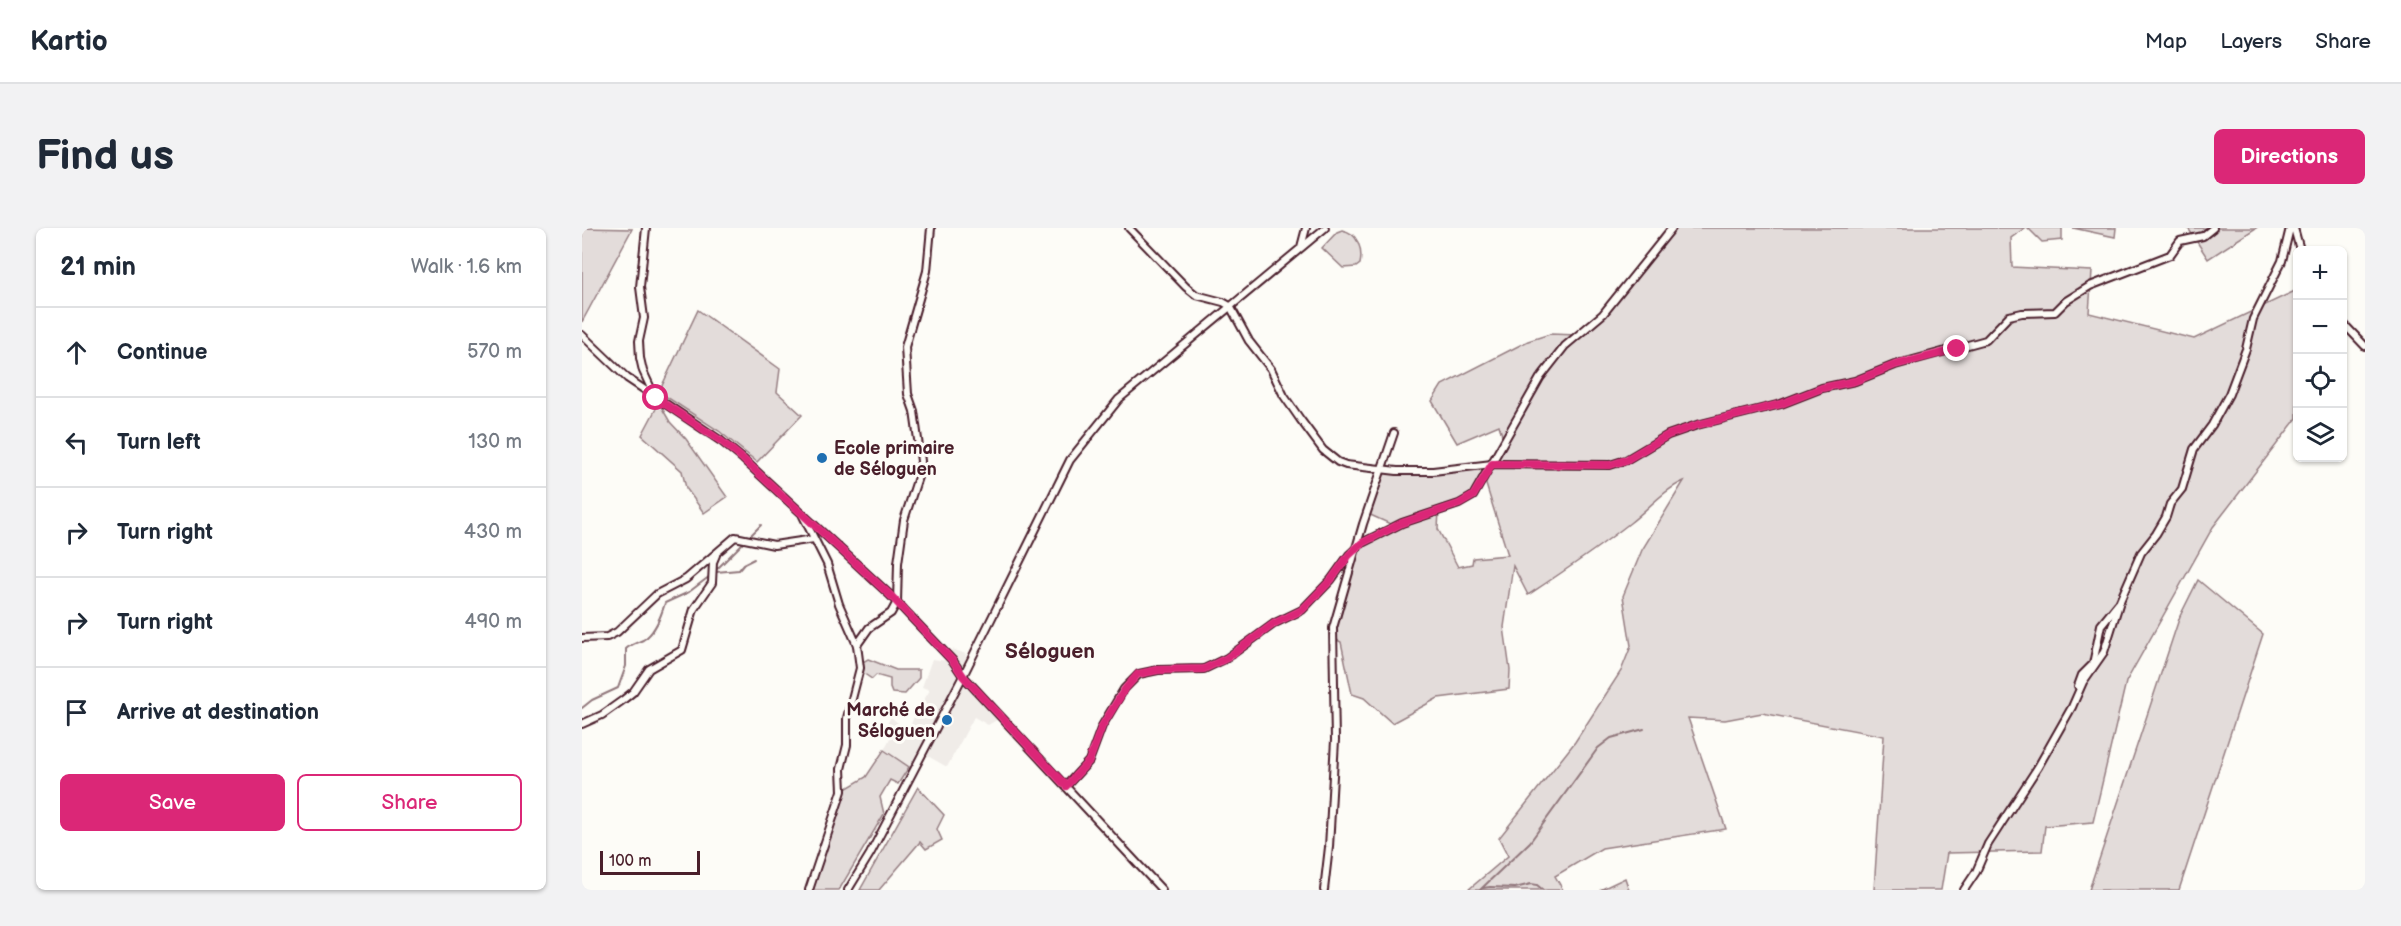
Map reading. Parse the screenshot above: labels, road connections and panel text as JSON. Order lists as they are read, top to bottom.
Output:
{
  "districts": ["Séloguen"],
  "places": ["Ecole primaire de Séloguen", "Marché de Séloguen"],
  "scale_bar": "100 m",
  "page": {
    "header": "Kartio",
    "nav": ["Map", "Layers", "Share"],
    "buttons": [
      "Directions",
      ["Save", "Share"]
    ],
    "title": "Find us",
    "heading": ["21 min", "Walk · 1.6 km"],
    "map_buttons": ["+", "−"],
    "list": [
      ["Continue", "570 m"],
      ["Turn left", "130 m"],
      ["Turn right", "430 m"],
      ["Turn right", "490 m"],
      "Arrive at destination"
    ],
    "scale": "100 m"
  }
}
